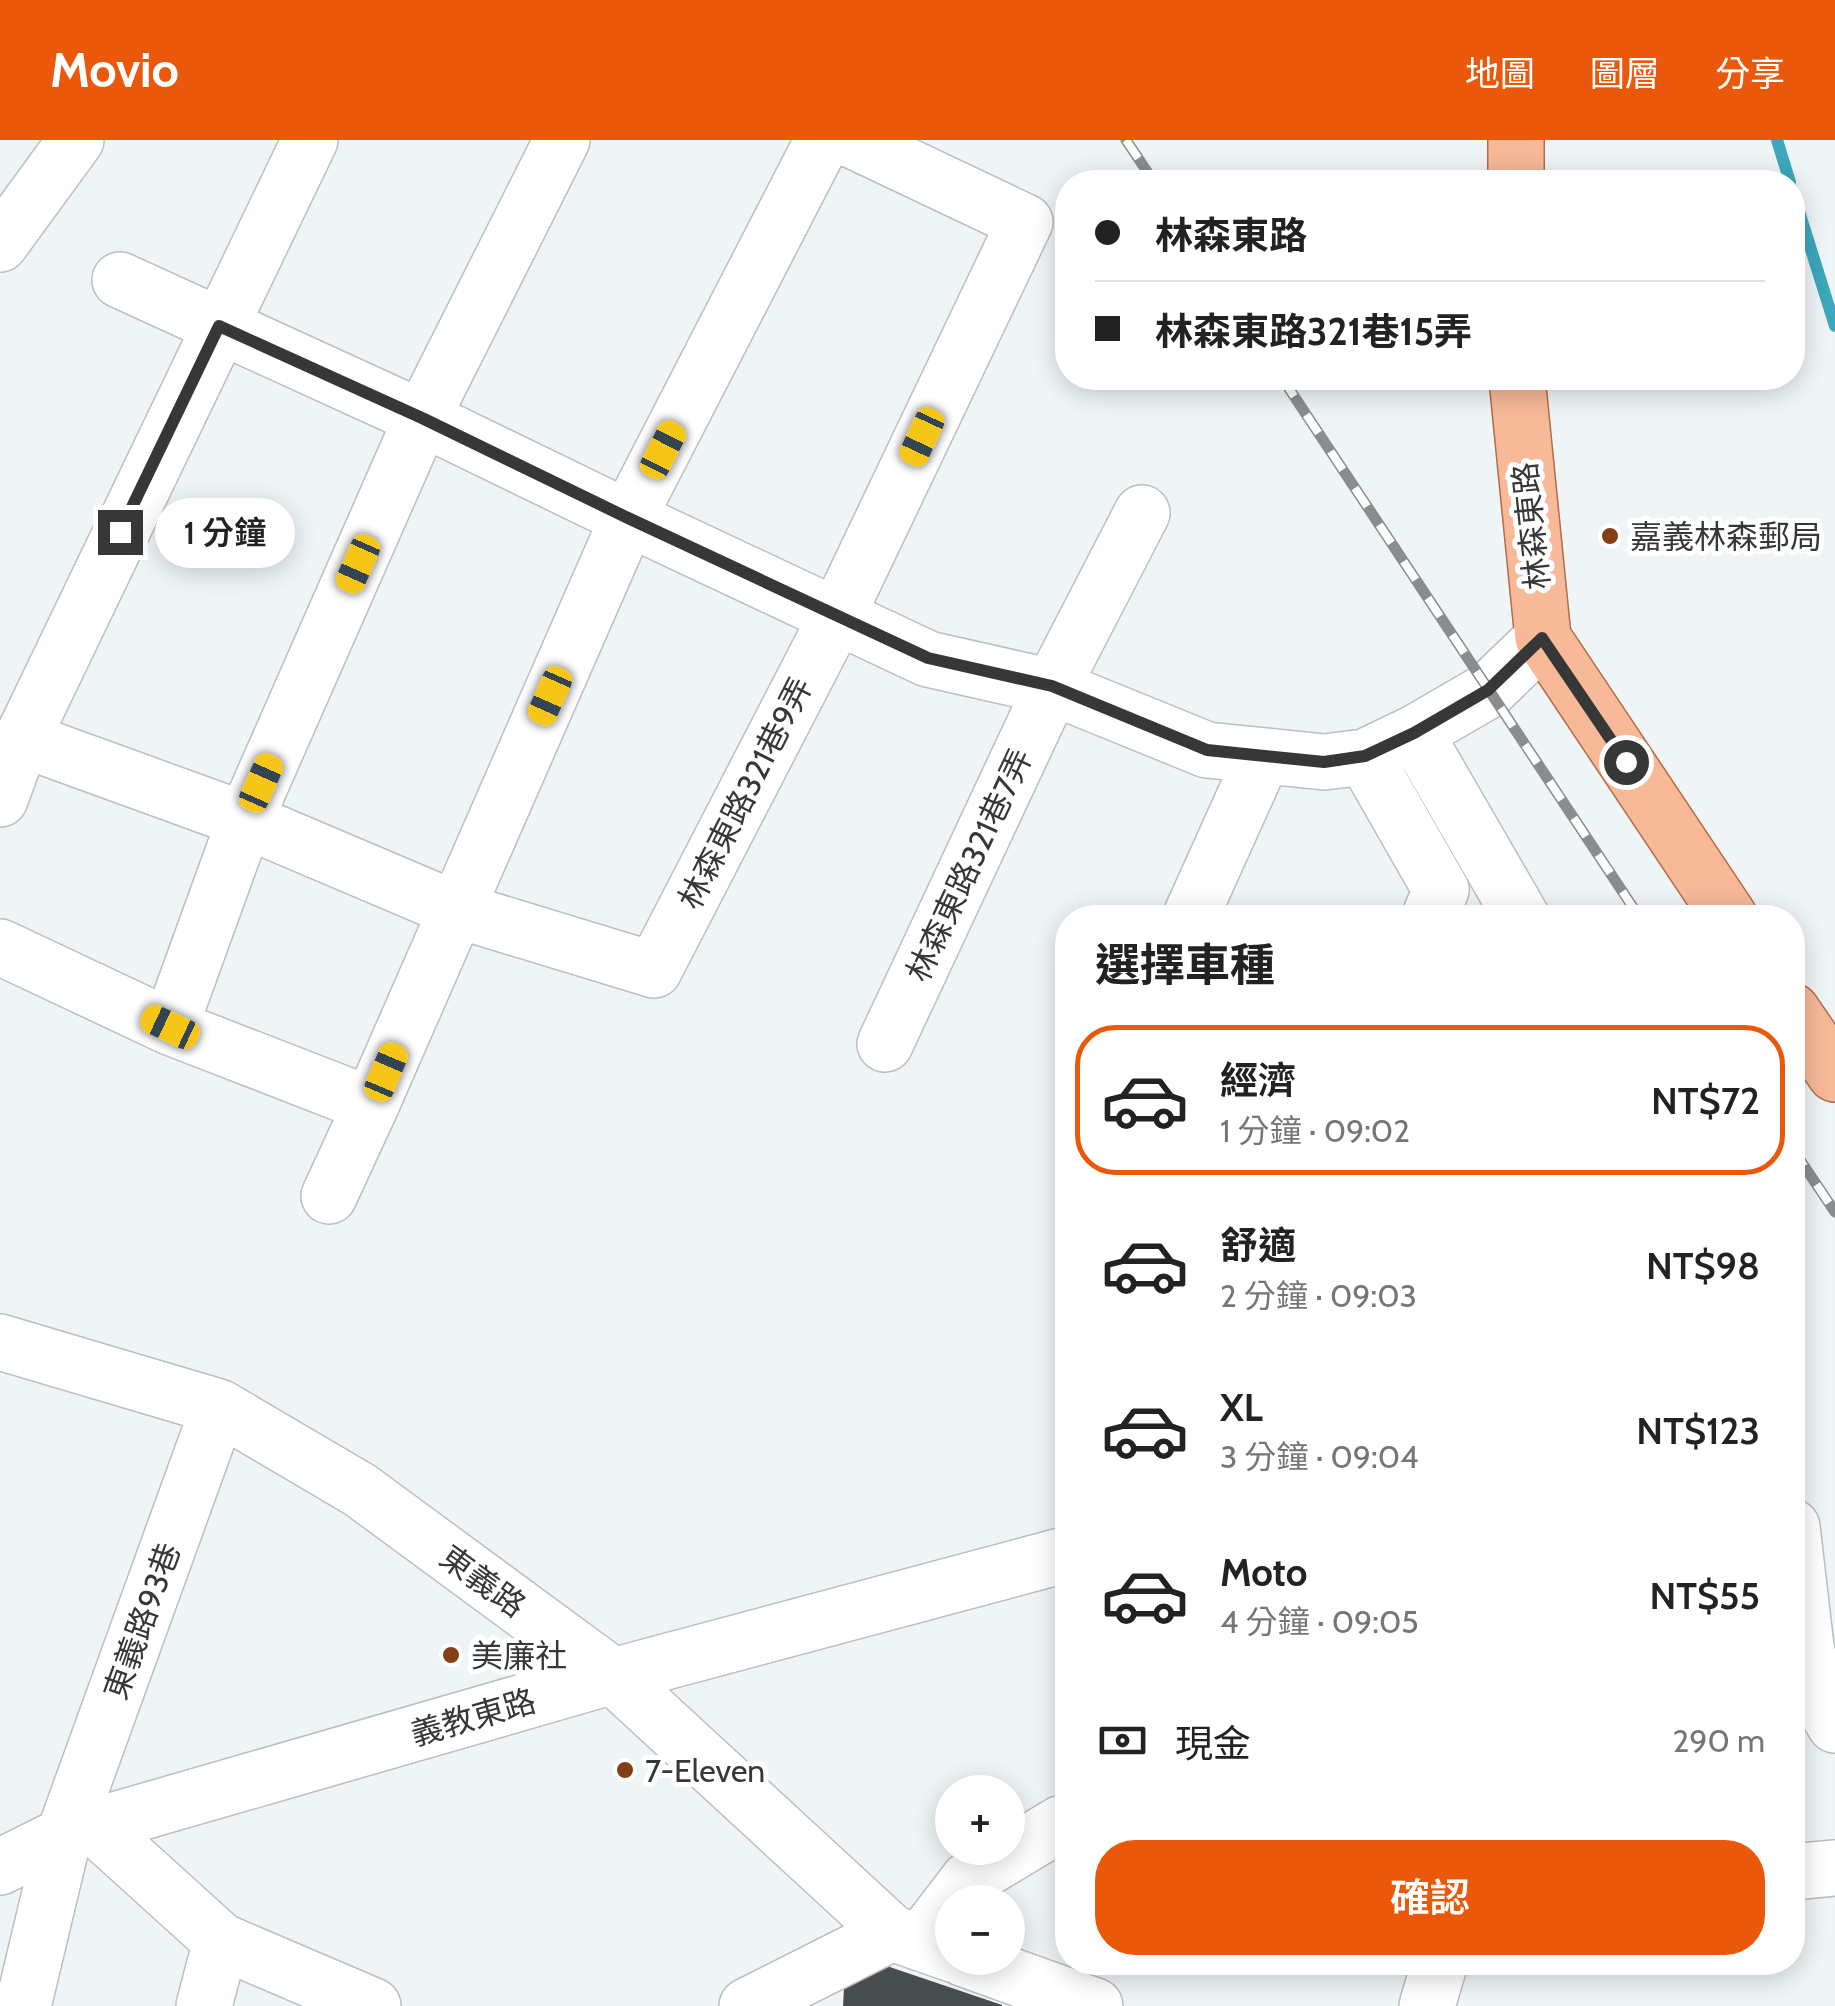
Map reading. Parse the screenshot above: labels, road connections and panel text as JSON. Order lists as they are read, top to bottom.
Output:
{
  "streets": {
    "main road": ["林森東路"],
    "street": [
      "林森東路321巷9弄",
      "林森東路321巷7弄",
      "東義路",
      "東義路93巷",
      "義教東路"
    ]
  },
  "crossings": [
    ["東義路", "東義路93巷"],
    ["東義路", "義教東路"],
    ["東義路93巷", "義教東路"]
  ],
  "places": ["嘉義林森郵局", "美廉社", "7-Eleven"],
  "page": {
    "header": "Movio",
    "nav": ["地圖", "圖層", "分享"],
    "banner": ["林森東路", "林森東路321巷15弄"],
    "bubble": "1 分鐘",
    "heading": "選擇車種",
    "list": [
      {
        "name": "經濟",
        "note": "1 分鐘 · 09:02",
        "value": "NT$72"
      },
      {
        "name": "舒適",
        "note": "2 分鐘 · 09:03",
        "value": "NT$98"
      },
      {
        "name": "XL",
        "note": "3 分鐘 · 09:04",
        "value": "NT$123"
      },
      {
        "name": "Moto",
        "note": "4 分鐘 · 09:05",
        "value": "NT$55"
      }
    ],
    "pay": ["現金", "290 m"],
    "map_buttons": ["+", "−"],
    "buttons": "確認"
  }
}
